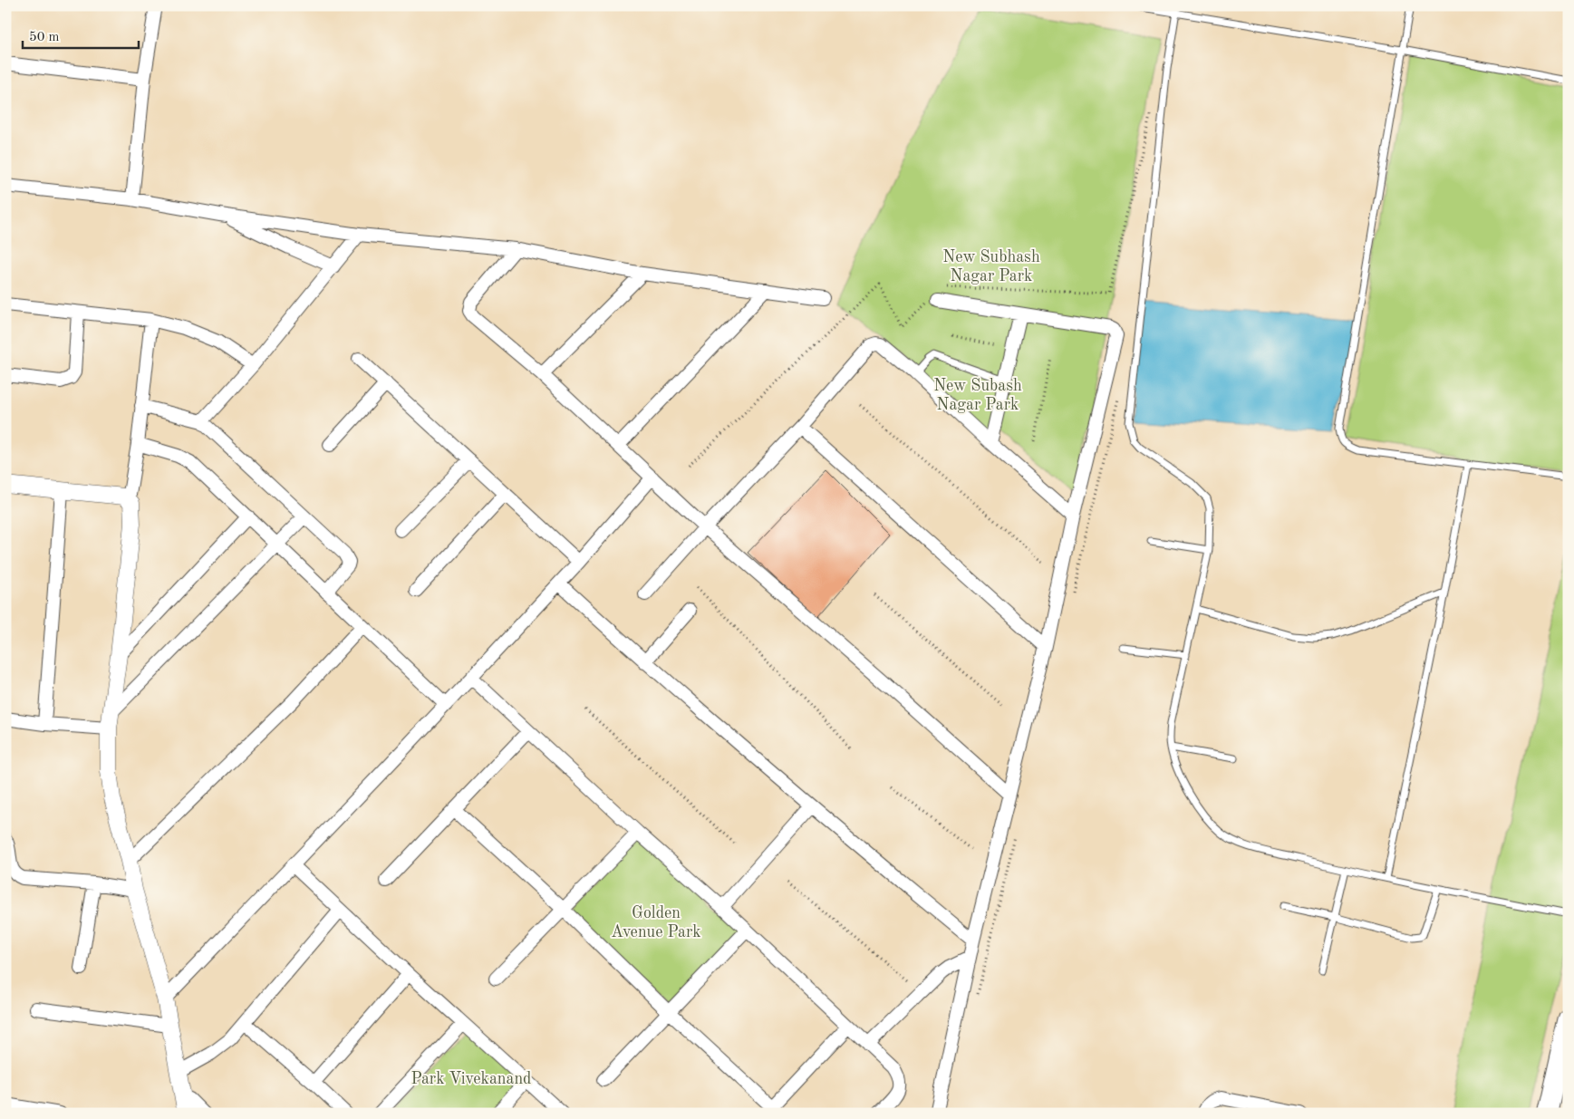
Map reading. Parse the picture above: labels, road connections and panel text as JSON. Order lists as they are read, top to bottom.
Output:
{
  "parks": [
    "New Subhash Nagar Park",
    "New Subash Nagar Park",
    "Golden Avenue Park",
    "Park Vivekanand"
  ],
  "scale_bar": "50 m"
}
